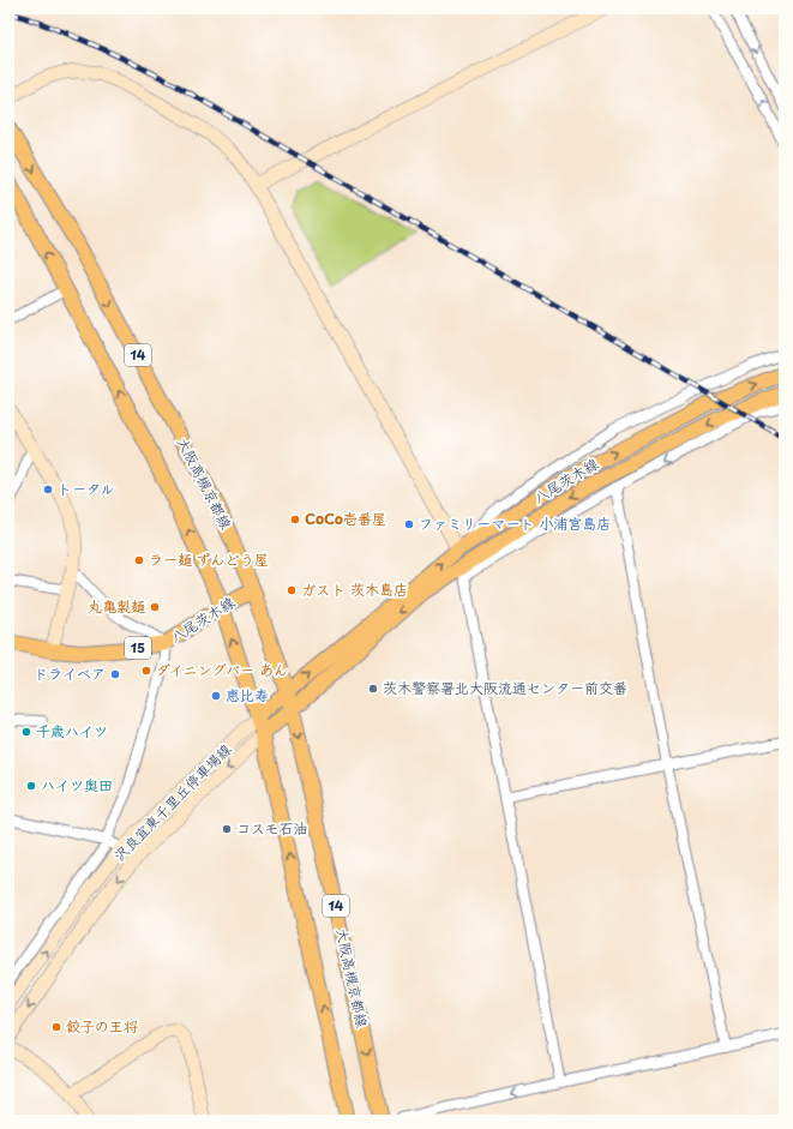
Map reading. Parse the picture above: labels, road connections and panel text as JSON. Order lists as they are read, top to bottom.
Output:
{
  "streets": {
    "main road": [
      "14",
      "八尾茨木線",
      "大阪高槻京都線",
      "15"
    ],
    "street": ["沢良宜東千里丘停車場線"]
  },
  "crossings": [
    ["14", "八尾茨木線"],
    ["14", "沢良宜東千里丘停車場線"],
    ["八尾茨木線", "大阪高槻京都線"],
    ["八尾茨木線", "沢良宜東千里丘停車場線"]
  ],
  "places": [
    "トータル",
    "CoCo壱番屋",
    "ファミリーマート 小浦宮島店",
    "ラー麺 ずんどう屋",
    "ガスト 茨木島店",
    "丸亀製麺",
    "ダイニングバー あん",
    "ドライベア",
    "茨木警察署北大阪流通センター前交番",
    "恵比寿",
    "千歳ハイツ",
    "ハイツ奥田",
    "コスモ石油",
    "餃子の王将"
  ]
}
